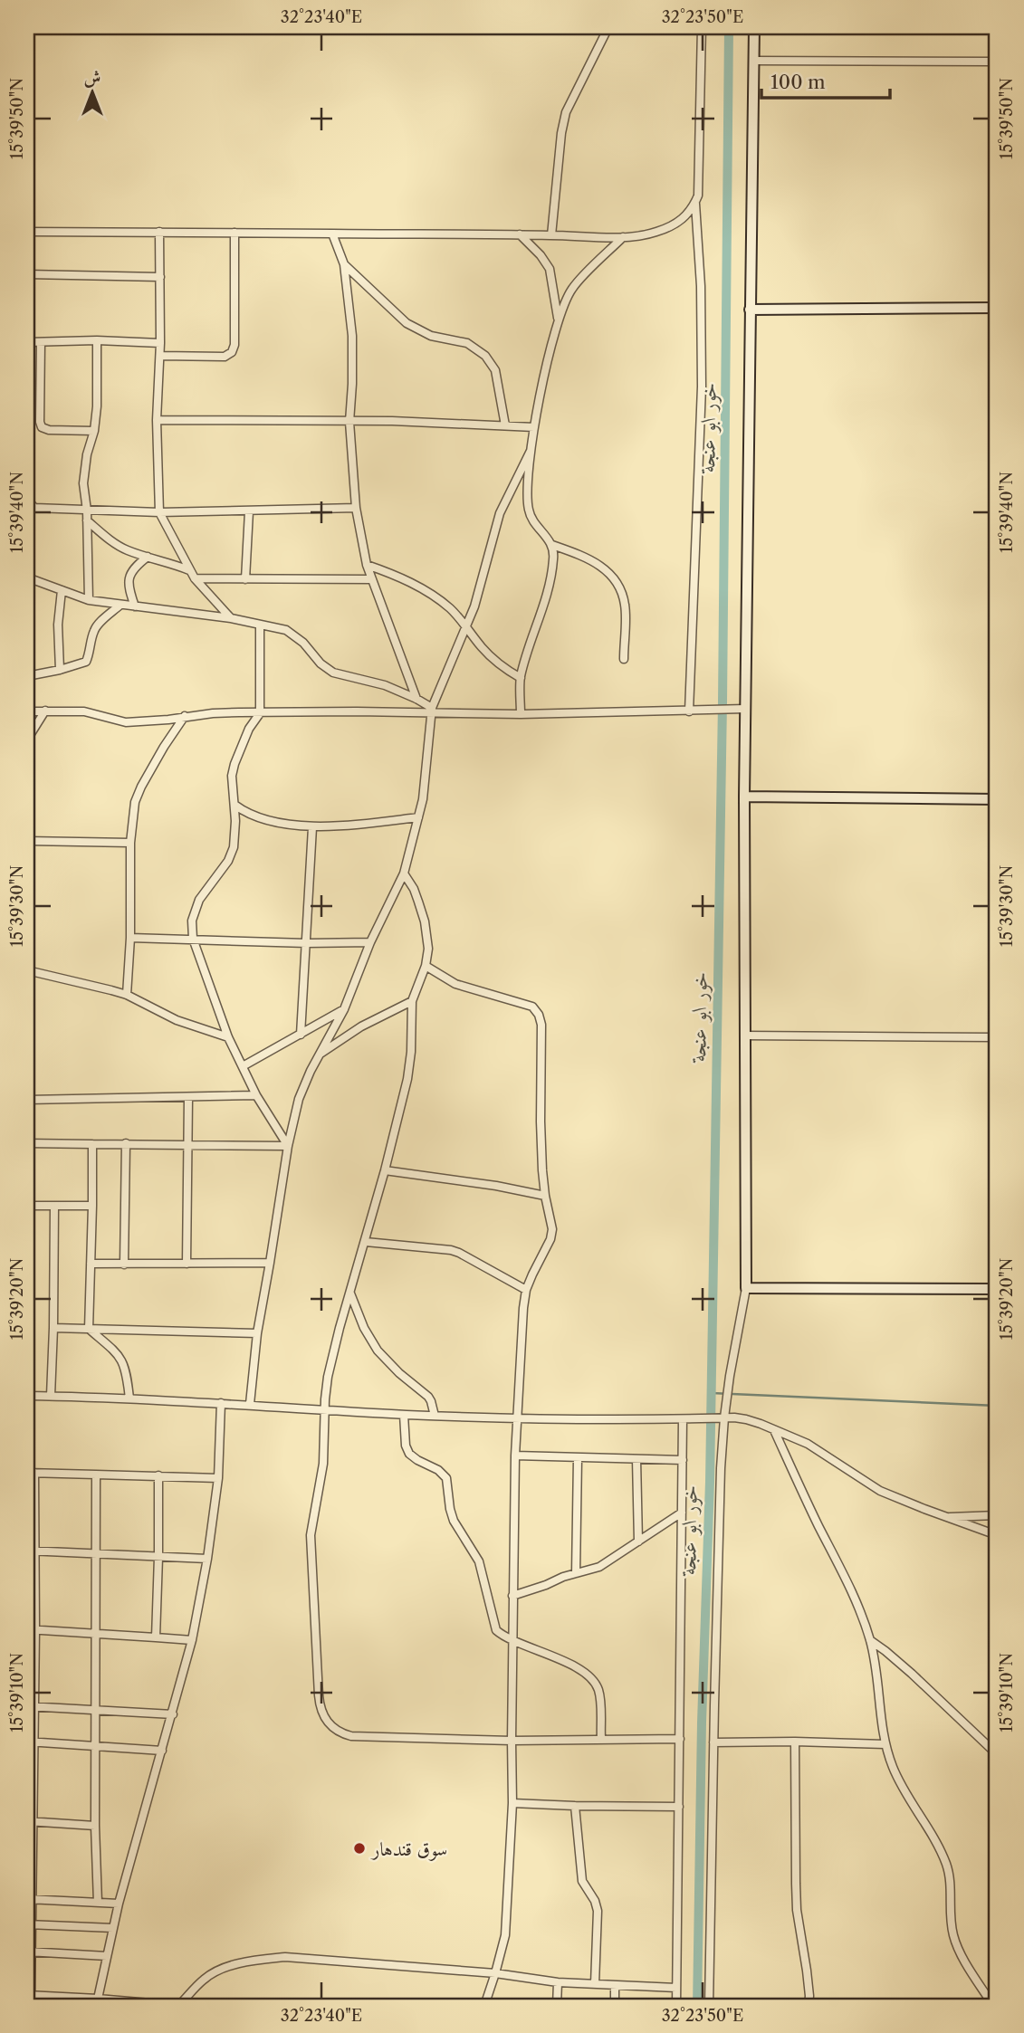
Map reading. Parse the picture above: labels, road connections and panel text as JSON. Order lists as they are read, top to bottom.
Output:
{
  "water": ["خور ابو عنجة"],
  "places": ["سوق قندهار"],
  "scale_bar": "100 m",
  "north": "top",
  "coordinates": [
    "32°23'40\"E",
    "32°23'50\"E",
    "15°39'50\"N",
    "15°39'40\"N",
    "15°39'30\"N",
    "15°39'20\"N",
    "15°39'10\"N"
  ]
}
